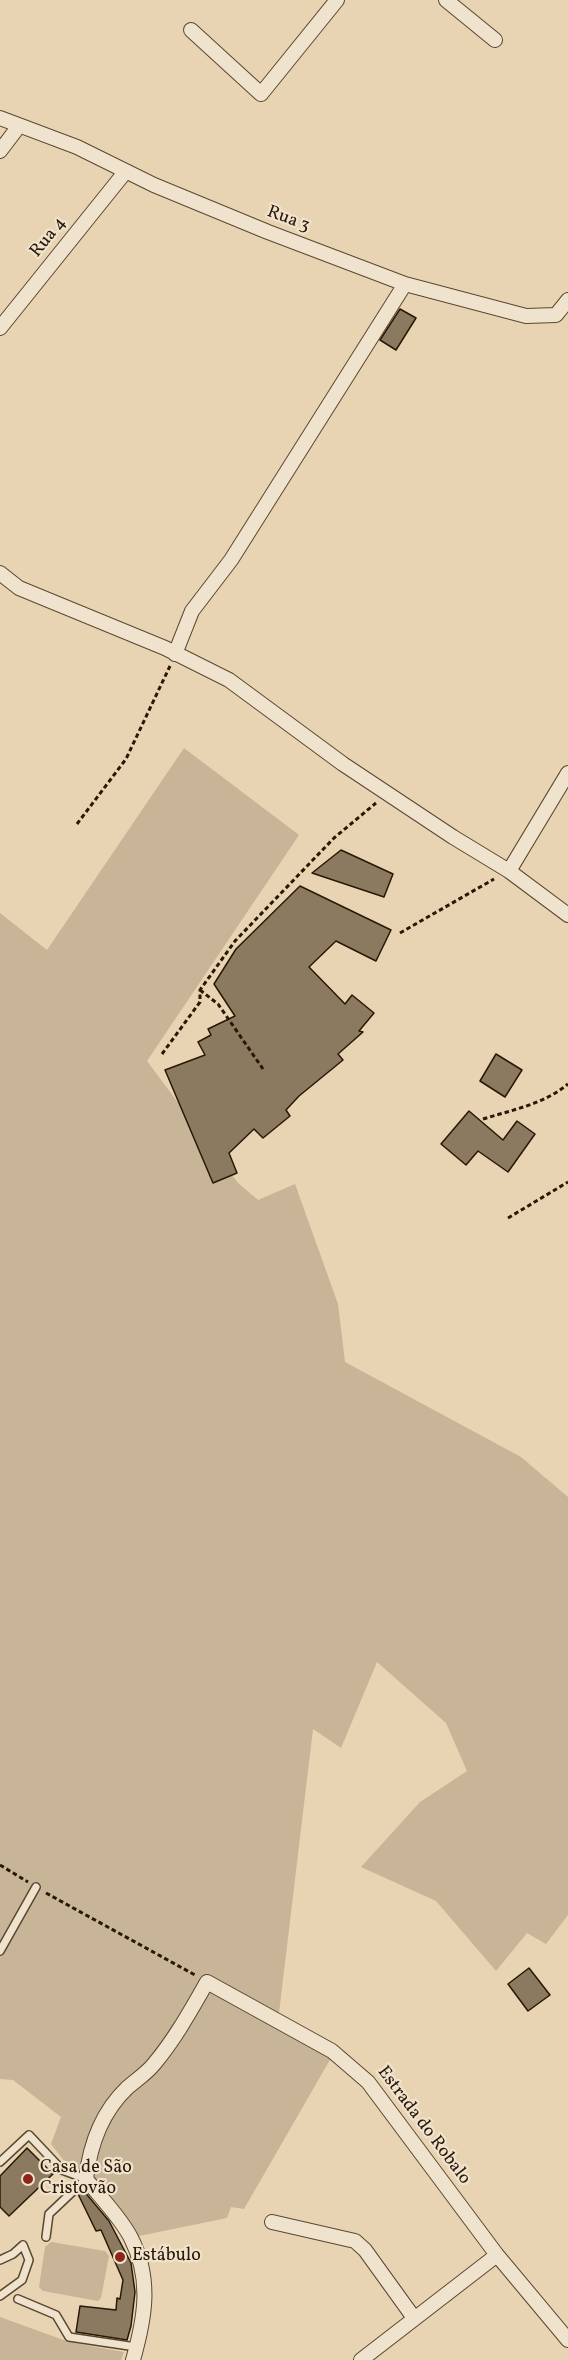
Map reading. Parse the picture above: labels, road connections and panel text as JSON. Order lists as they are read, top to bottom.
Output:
{
  "streets": {
    "street": ["Rua 3", "Rua 4", "Estrada do Robalo"]
  },
  "crossings": [
    ["Rua 3", "Rua 4"]
  ],
  "places": ["Casa de São Cristovão", "Estábulo"]
}
